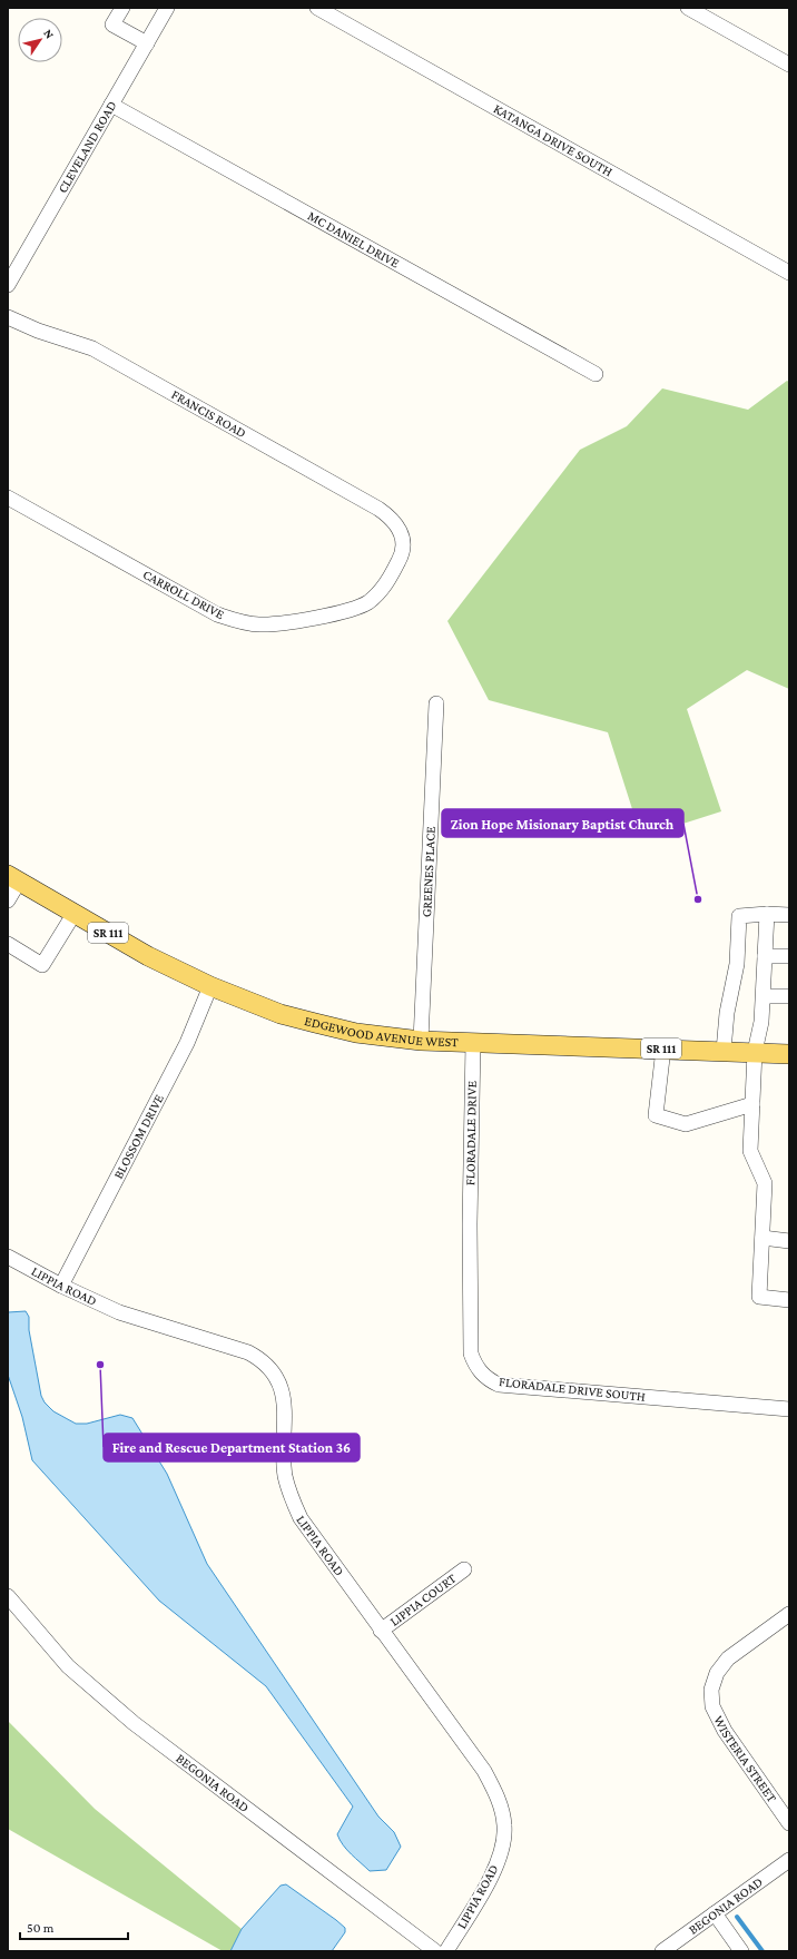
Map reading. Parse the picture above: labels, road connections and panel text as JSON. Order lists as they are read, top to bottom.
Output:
{
  "streets": {
    "main road": ["SR 111", "EDGEWOOD AVENUE WEST"],
    "street": [
      "KATANGA DRIVE SOUTH",
      "CLEVELAND ROAD",
      "MC DANIEL DRIVE",
      "FRANCIS ROAD",
      "CARROLL DRIVE",
      "GREENES PLACE",
      "FLORADALE DRIVE",
      "BLOSSOM DRIVE",
      "LIPPIA ROAD",
      "FLORADALE DRIVE SOUTH",
      "LIPPIA COURT",
      "WISTERIA STREET",
      "BEGONIA ROAD"
    ]
  },
  "crossings": [
    ["CLEVELAND ROAD", "MC DANIEL DRIVE"],
    ["FRANCIS ROAD", "CARROLL DRIVE"],
    ["GREENES PLACE", "EDGEWOOD AVENUE WEST"],
    ["EDGEWOOD AVENUE WEST", "FLORADALE DRIVE"],
    ["EDGEWOOD AVENUE WEST", "BLOSSOM DRIVE"],
    ["FLORADALE DRIVE", "FLORADALE DRIVE SOUTH"],
    ["BLOSSOM DRIVE", "LIPPIA ROAD"],
    ["LIPPIA ROAD", "LIPPIA COURT"]
  ],
  "places": ["Zion Hope Misionary Baptist Church", "Fire and Rescue Department Station 36"],
  "scale_bar": "50 m",
  "north": "top right"
}
